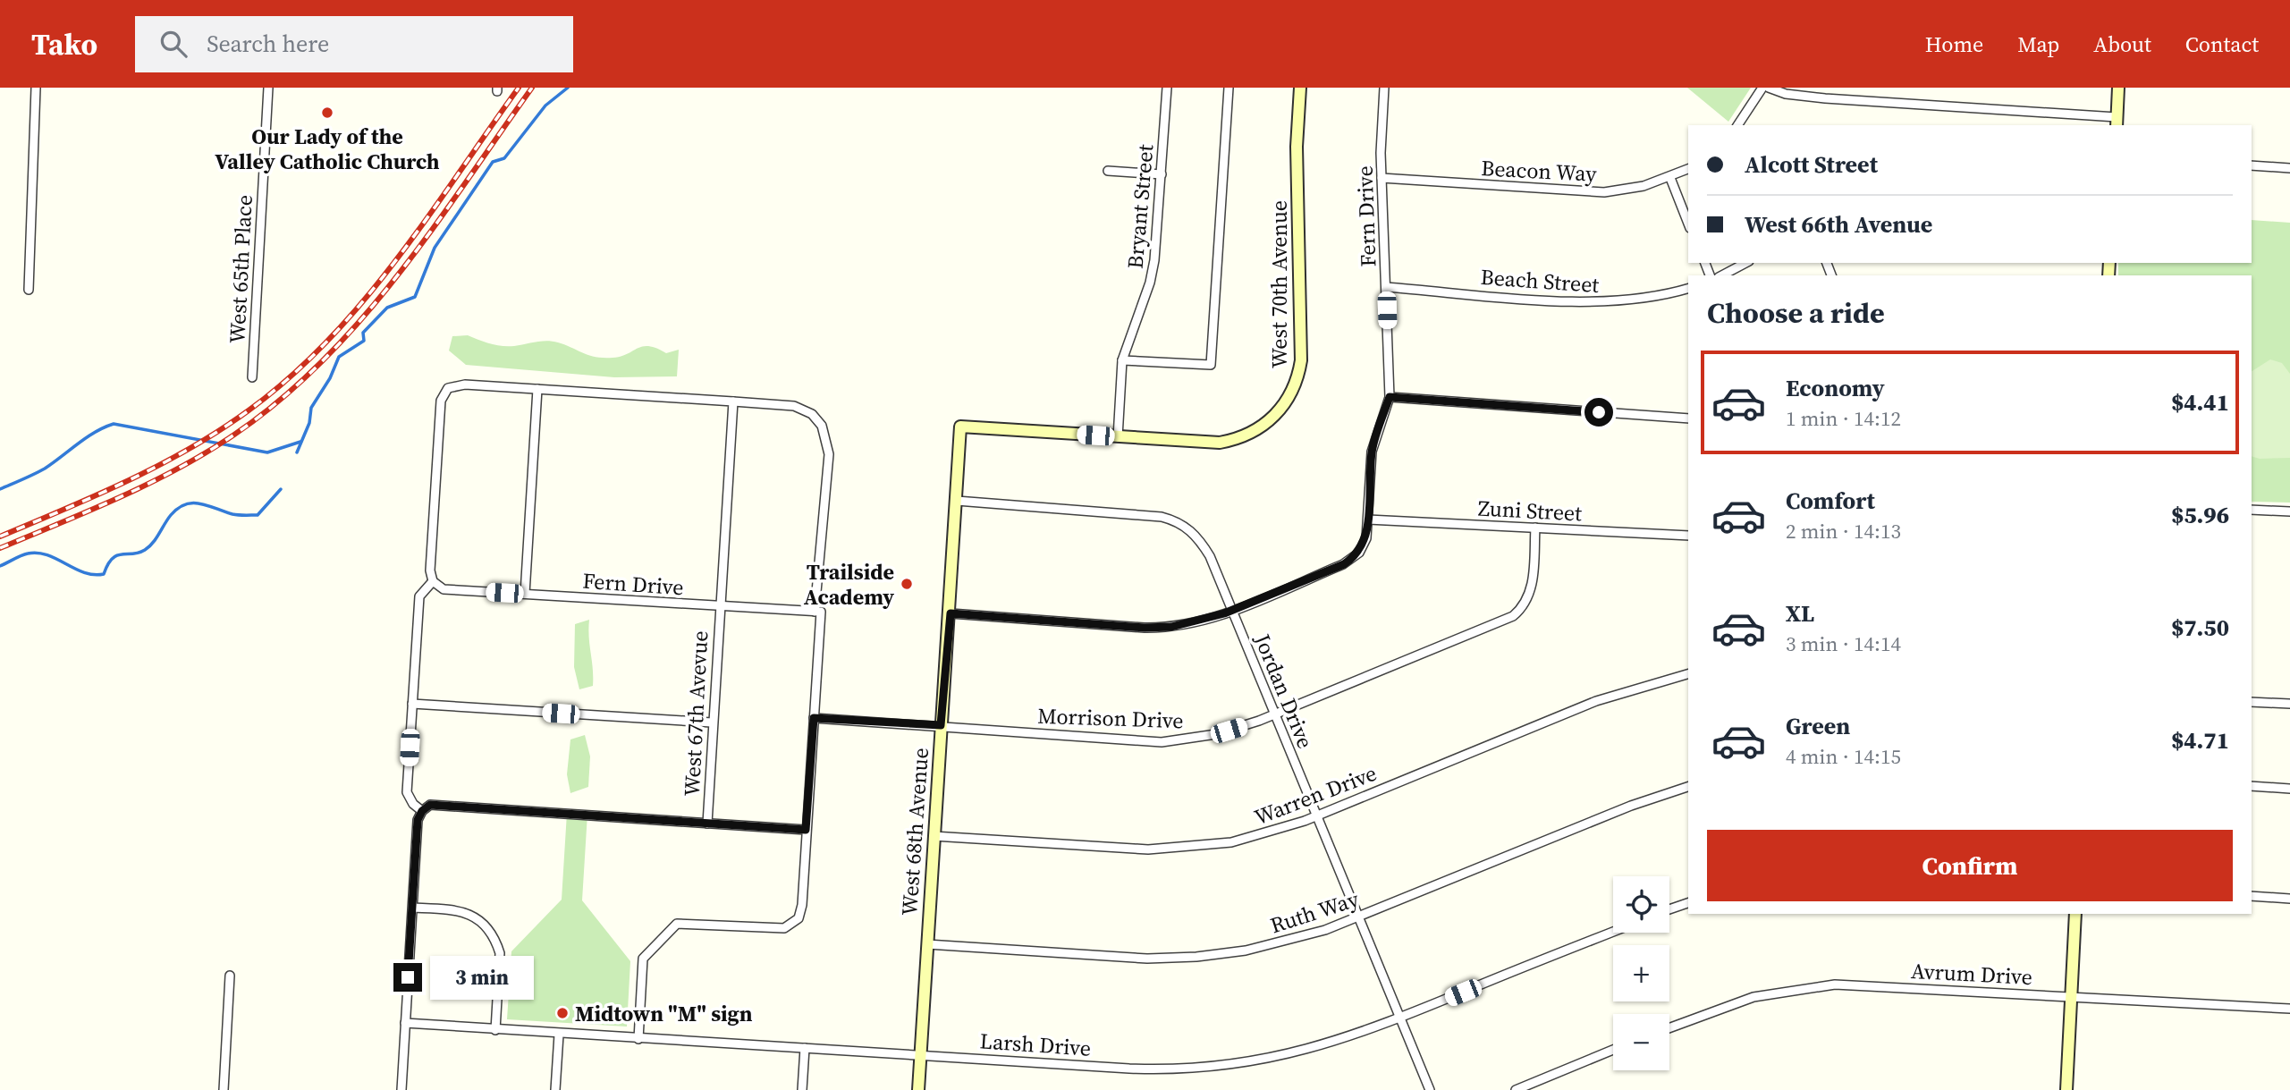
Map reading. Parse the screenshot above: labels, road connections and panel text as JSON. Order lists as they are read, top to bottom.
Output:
{
  "streets": {
    "street": [
      "Beacon Way",
      "Bryant Street",
      "Fern Drive",
      "West 65th Place",
      "Beach Street",
      "West 70th Avenue",
      "Zuni Street",
      "Jordan Drive",
      "West 67th Avevue",
      "Morrison Drive",
      "Warren Drive",
      "West 68th Avenue",
      "Ruth Way",
      "Avrum Drive",
      "Larsh Drive"
    ]
  },
  "crossings": [
    ["Beacon Way", "Fern Drive"],
    ["Bryant Street", "West 70th Avenue"],
    ["Fern Drive", "Beach Street"],
    ["Fern Drive", "Zuni Street"],
    ["Fern Drive", "Jordan Drive"],
    ["Fern Drive", "West 67th Avevue"],
    ["Fern Drive", "West 68th Avenue"],
    ["West 70th Avenue", "West 68th Avenue"],
    ["Zuni Street", "Morrison Drive"],
    ["Jordan Drive", "Morrison Drive"],
    ["Jordan Drive", "Warren Drive"],
    ["Jordan Drive", "West 68th Avenue"],
    ["Jordan Drive", "Ruth Way"],
    ["Jordan Drive", "Larsh Drive"],
    ["Morrison Drive", "West 68th Avenue"],
    ["Warren Drive", "West 68th Avenue"],
    ["West 68th Avenue", "Ruth Way"],
    ["West 68th Avenue", "Larsh Drive"]
  ],
  "places": ["Our Lady of the Valley Catholic Church", "Trailside Academy", "Midtown \"M\" sign"],
  "page": {
    "header": "Tako",
    "search": "Search here",
    "nav": [
      "Home",
      "Map",
      "About",
      "Contact"
    ],
    "banner": ["Alcott Street", "West 66th Avenue"],
    "heading": "Choose a ride",
    "list": [
      {
        "name": "Economy",
        "note": "1 min · 14:12",
        "value": "$4.41"
      },
      {
        "name": "Comfort",
        "note": "2 min · 14:13",
        "value": "$5.96"
      },
      {
        "name": "XL",
        "note": "3 min · 14:14",
        "value": "$7.50"
      },
      {
        "name": "Green",
        "note": "4 min · 14:15",
        "value": "$4.71"
      }
    ],
    "buttons": "Confirm",
    "map_buttons": ["+", "−"],
    "bubble": "3 min"
  }
}
